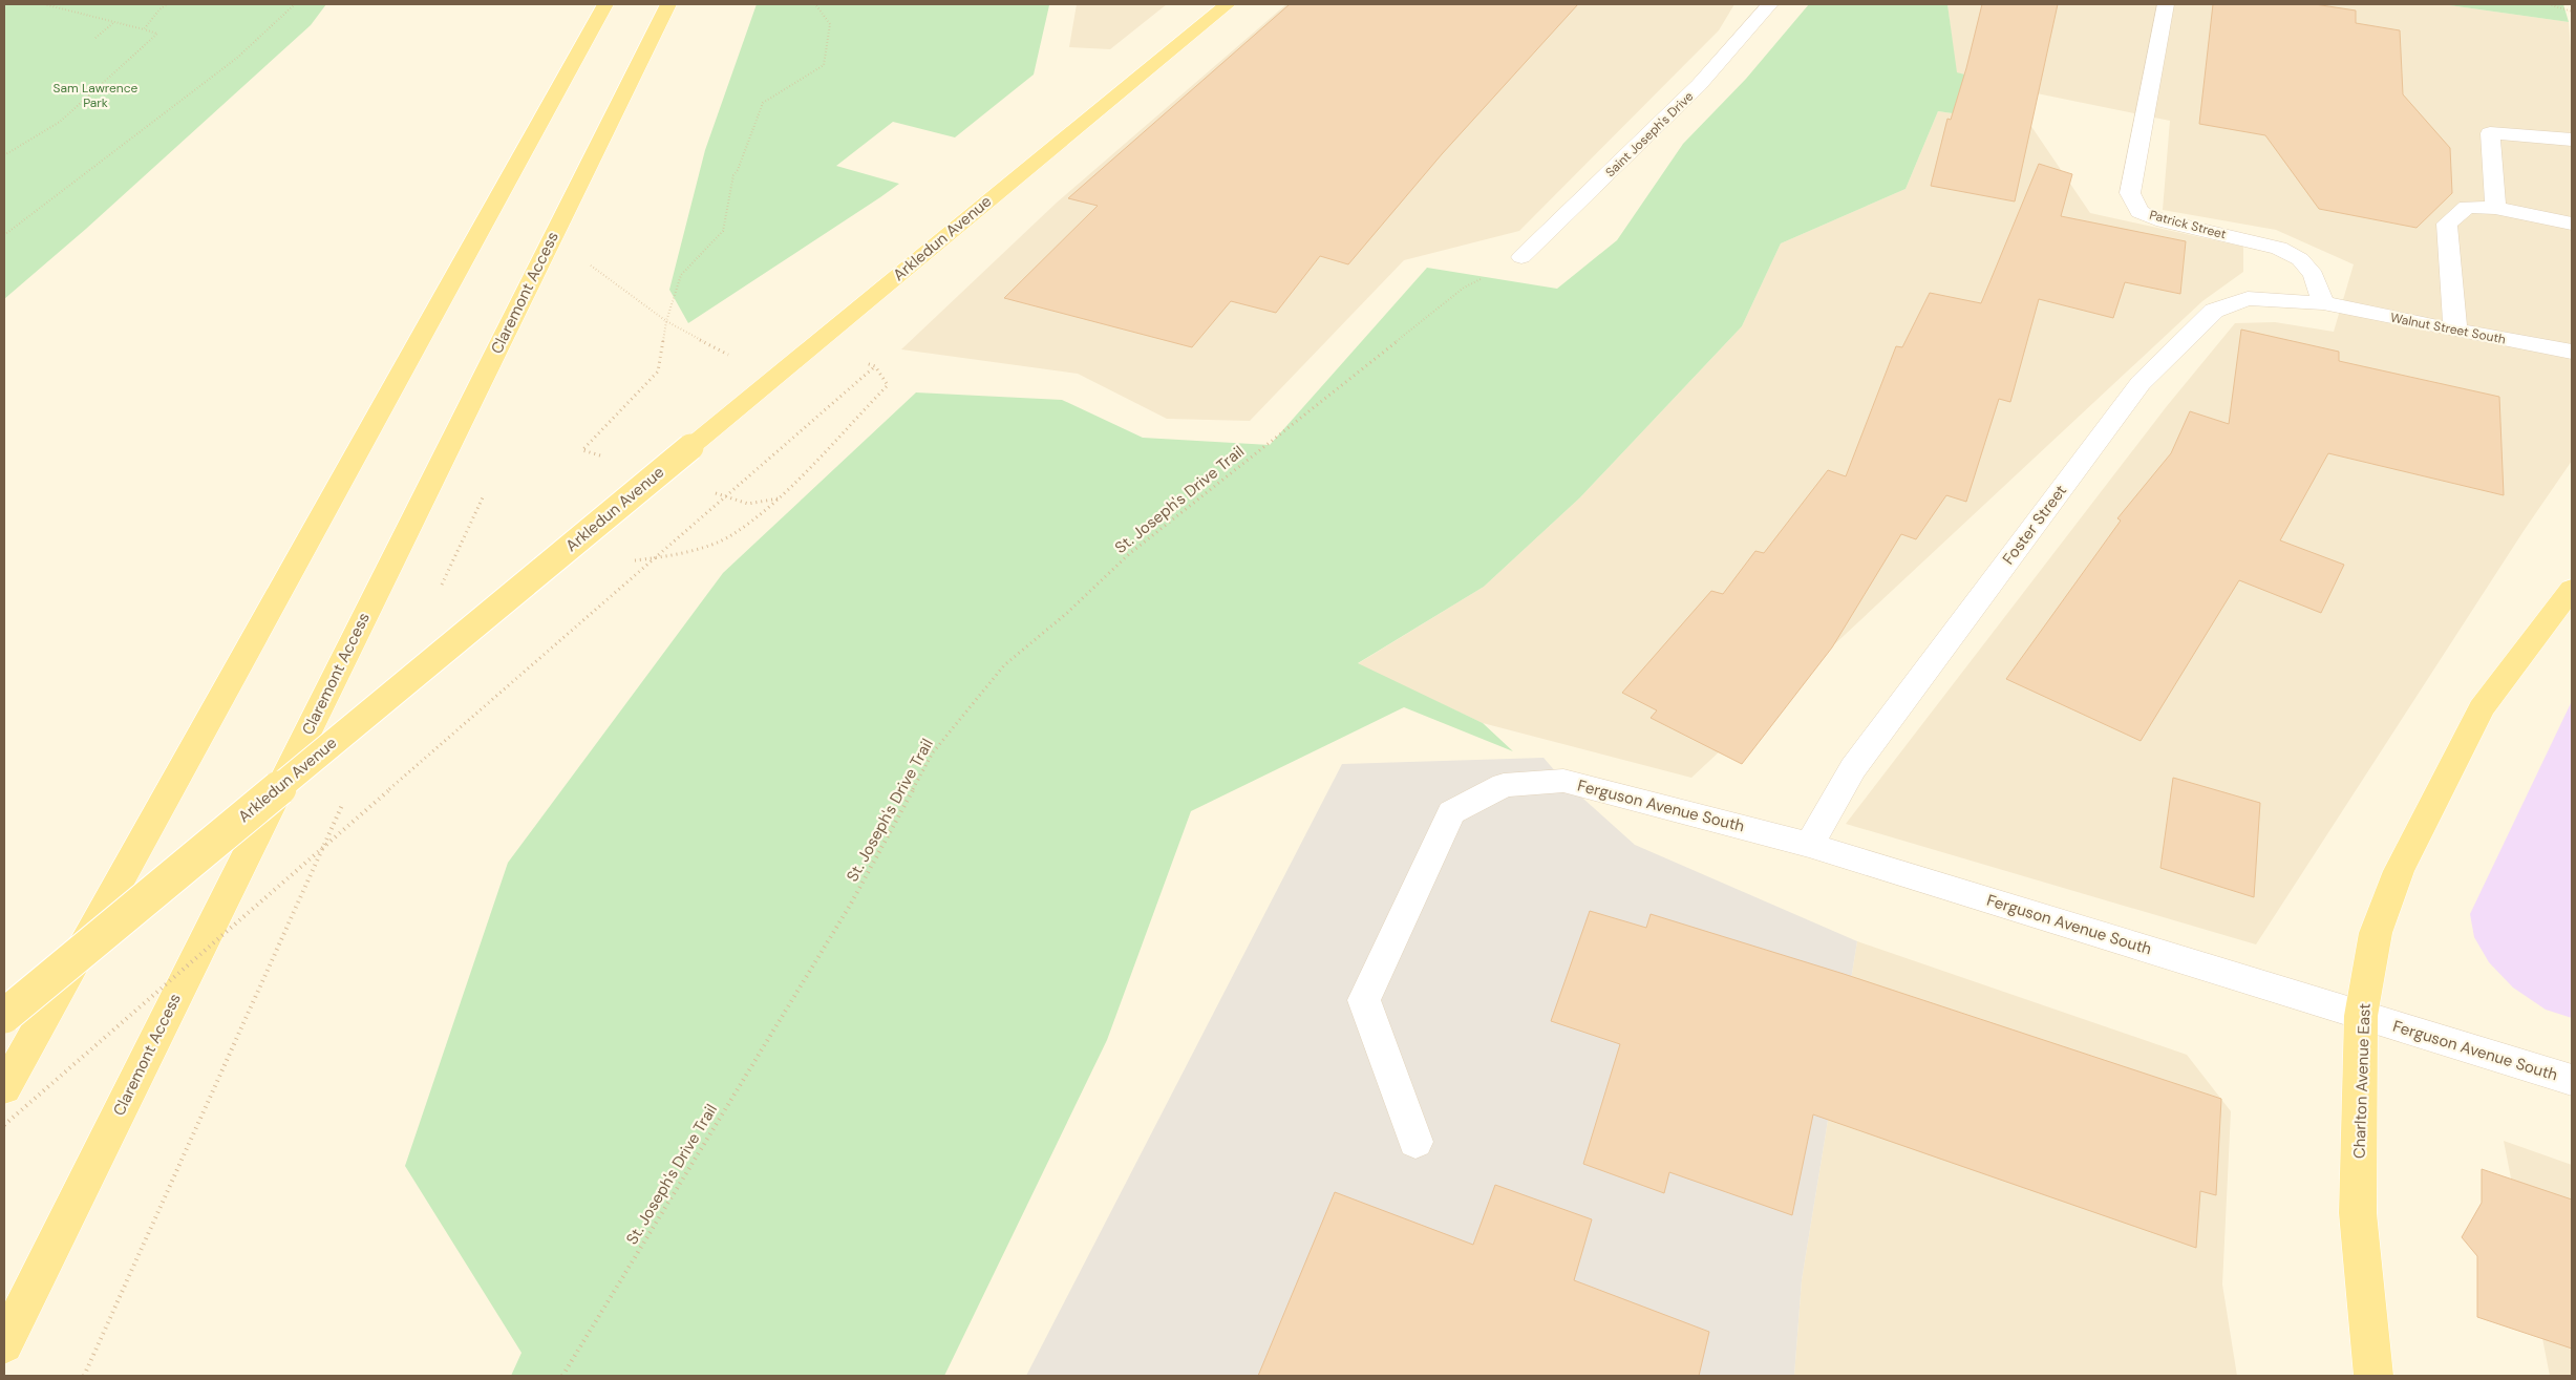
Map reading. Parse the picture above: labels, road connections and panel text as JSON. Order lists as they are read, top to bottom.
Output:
{
  "streets": {
    "main road": ["Arkledun Avenue", "Claremont Access", "Charlton Avenue East"],
    "street": [
      "Saint Joseph's Drive",
      "Patrick Street",
      "Walnut Street South",
      "Foster Street",
      "Ferguson Avenue South"
    ],
    "path": ["St. Joseph's Drive Trail"]
  },
  "crossings": [
    ["Saint Joseph's Drive", "St. Joseph's Drive Trail"],
    ["Patrick Street", "Walnut Street South"],
    ["Patrick Street", "Foster Street"],
    ["Walnut Street South", "Foster Street"],
    ["Foster Street", "Ferguson Avenue South"],
    ["Ferguson Avenue South", "Charlton Avenue East"]
  ],
  "parks": ["Sam Lawrence Park"]
}
